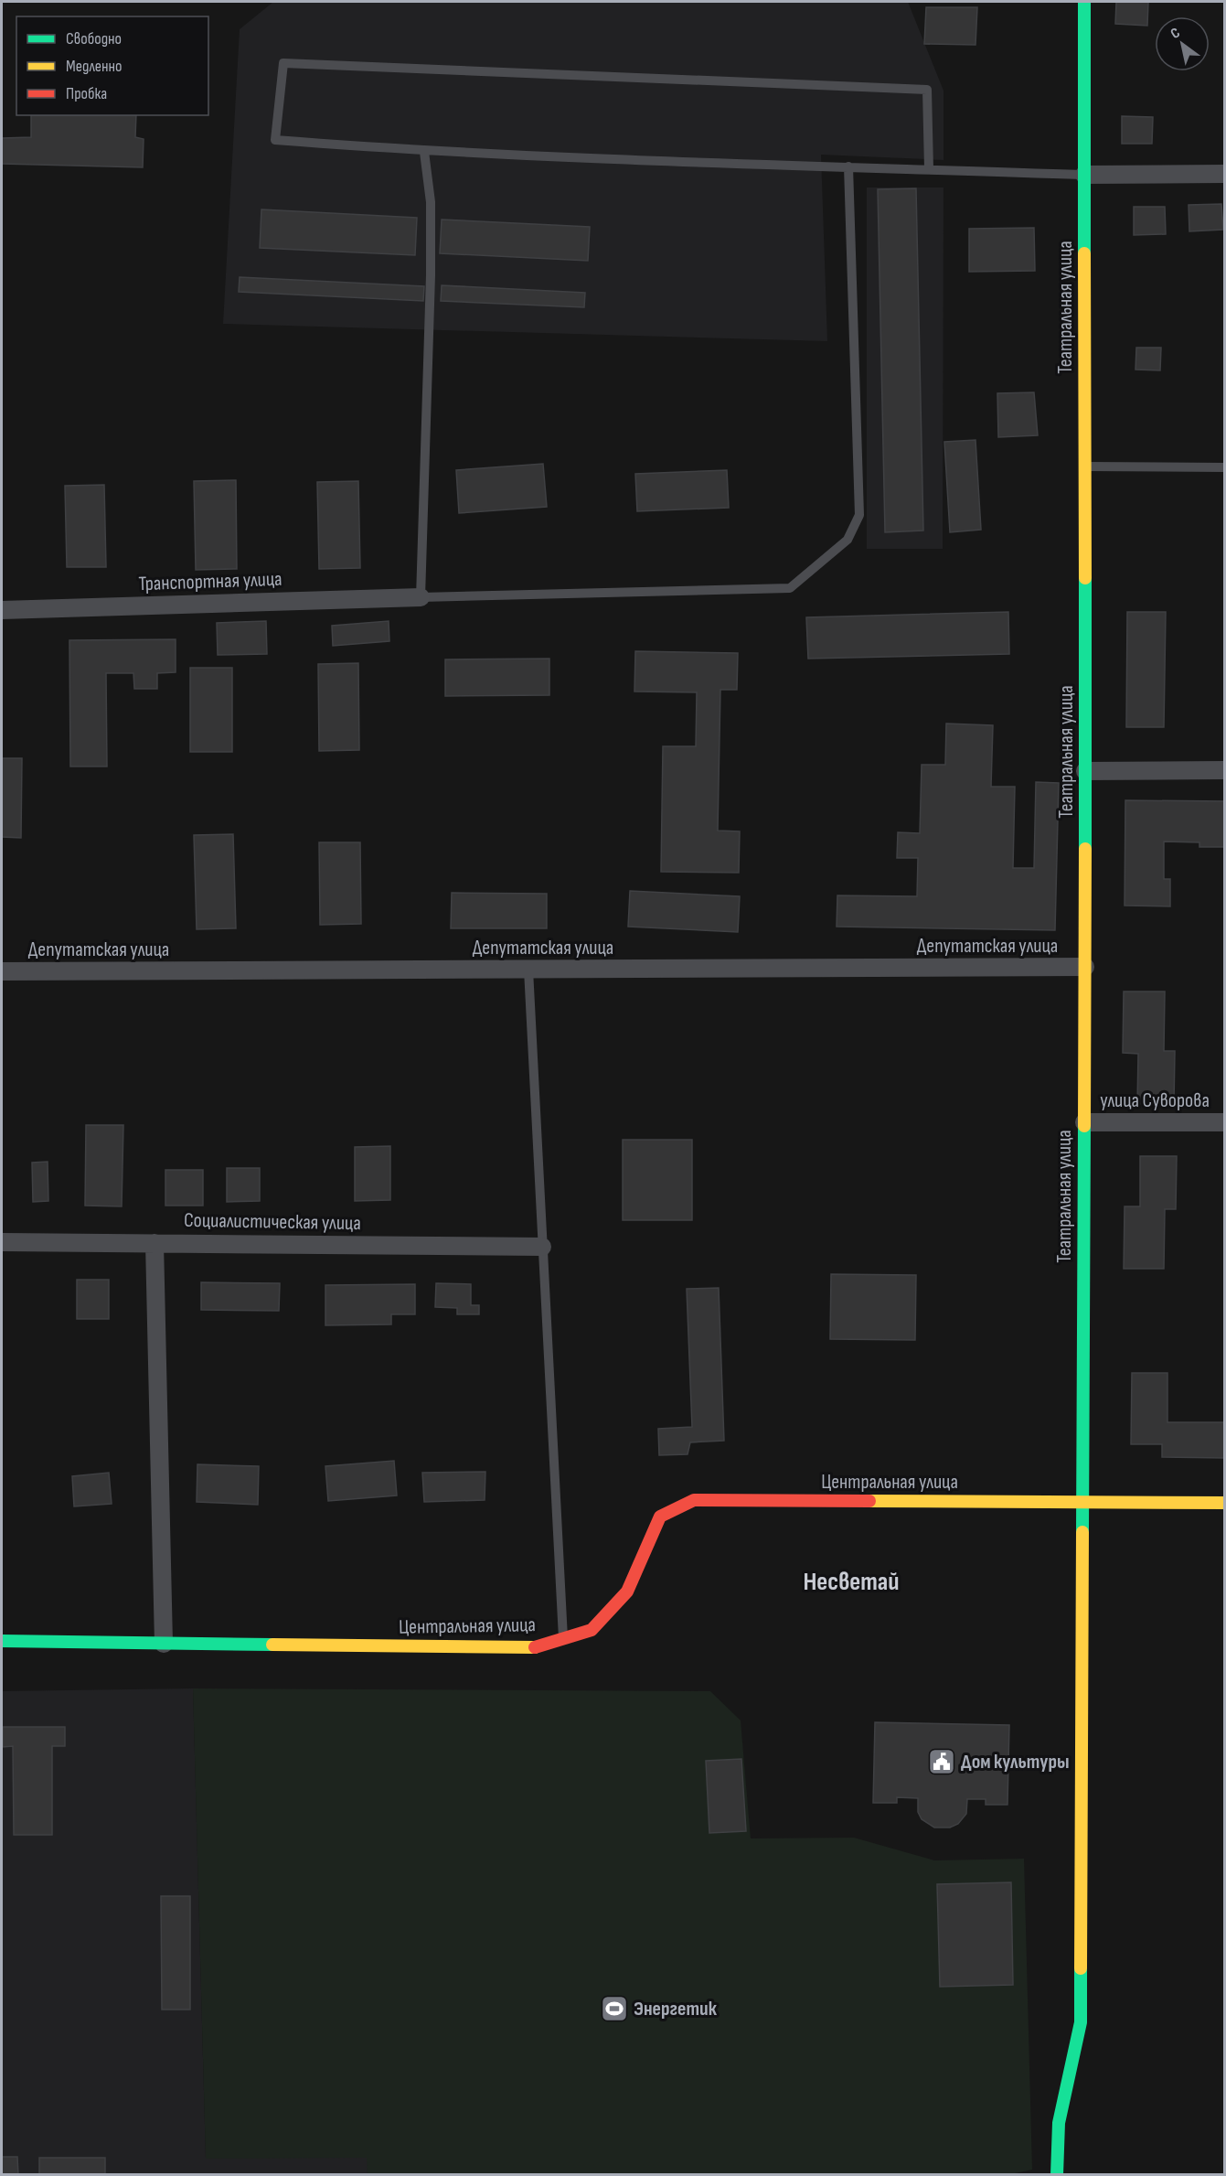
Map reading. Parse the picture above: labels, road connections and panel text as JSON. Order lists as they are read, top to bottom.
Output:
{
  "streets": {
    "street": [
      "Театральная улица",
      "Транспортная улица",
      "Депутатская улица",
      "улица Суворова",
      "Социалистическая улица",
      "Центральная улица"
    ]
  },
  "crossings": [
    ["Театральная улица", "Депутатская улица"],
    ["Театральная улица", "улица Суворова"],
    ["Театральная улица", "Центральная улица"]
  ],
  "districts": ["Несветай"],
  "places": {
    "public building": ["Дом культуры"],
    "sports": ["Энергетик"]
  },
  "legend": ["Свободно", "Медленно", "Пробка"],
  "north": "top left"
}
